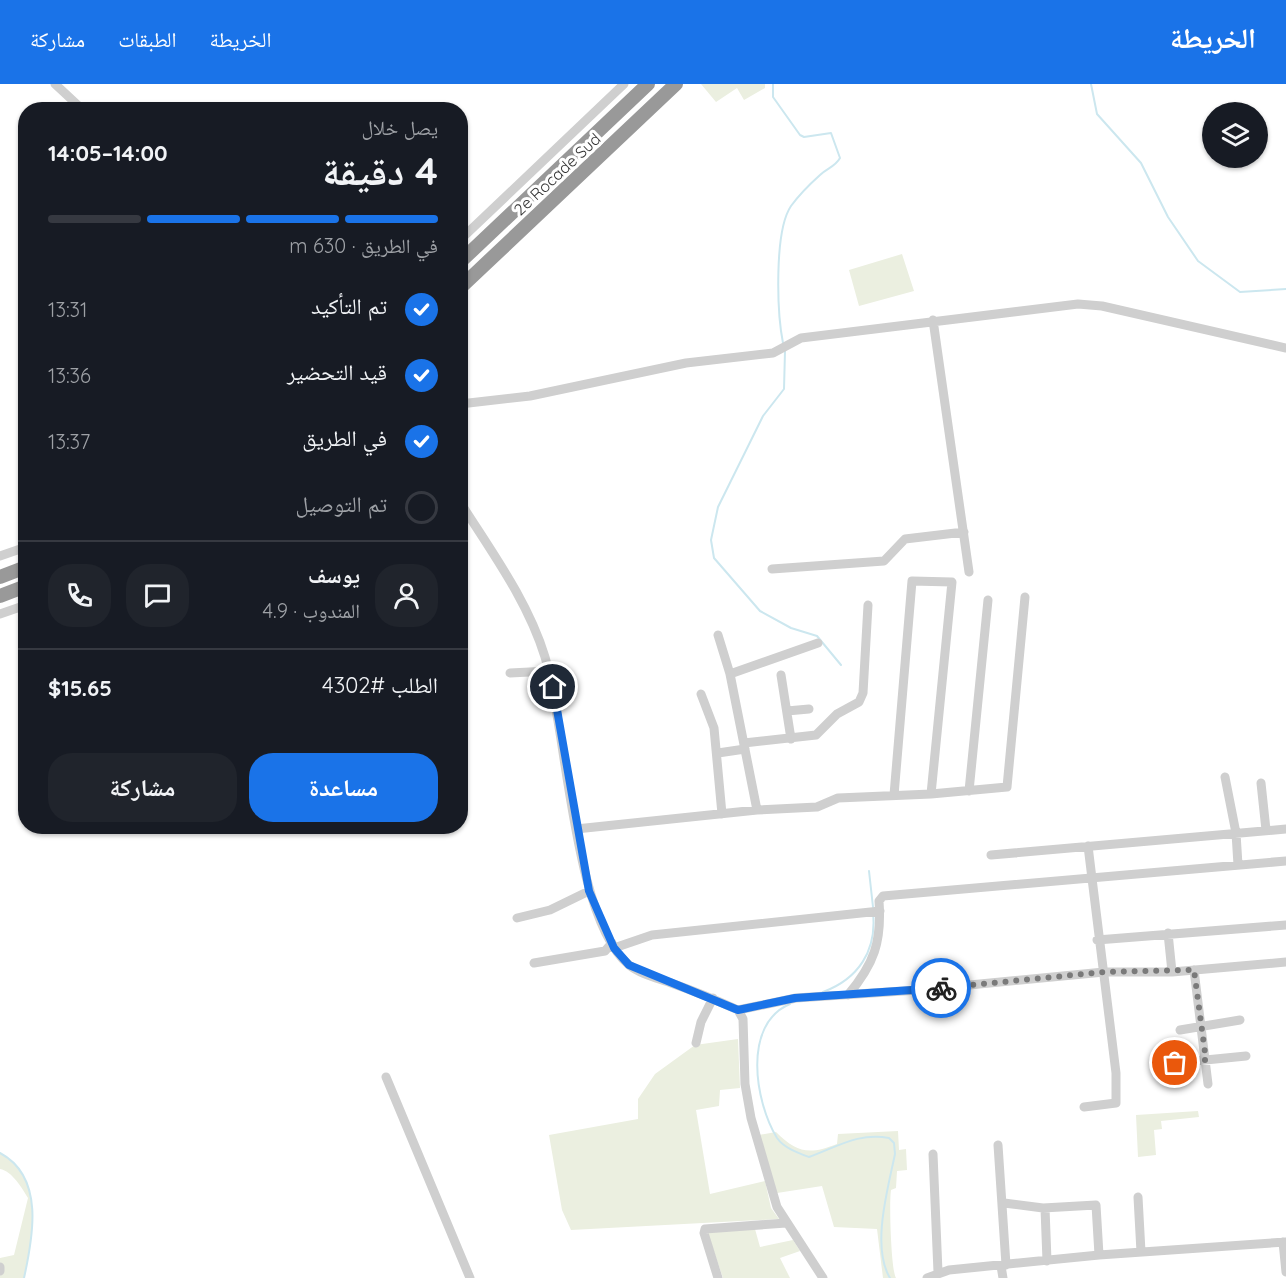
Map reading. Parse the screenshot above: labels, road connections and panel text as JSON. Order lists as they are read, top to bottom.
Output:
{
  "streets": {
    "highway": ["2e Rocade Sud"]
  },
  "page": {
    "header": "الخريطة",
    "nav": ["الخريطة", "الطبقات", "مشاركة"],
    "heading": ["4 دقيقة", "يصل خلال", "14:00–14:05"],
    "panel": [
      "يوسف",
      "المندوب · 4.9",
      "الطلب #4302",
      "$15.65"
    ],
    "bar": "في الطريق · 630 m",
    "list": [
      ["تم التأكيد", "13:31"],
      ["قيد التحضير", "13:36"],
      ["في الطريق", "13:37"],
      "تم التوصيل"
    ],
    "buttons": ["مساعدة", "مشاركة"]
  }
}
